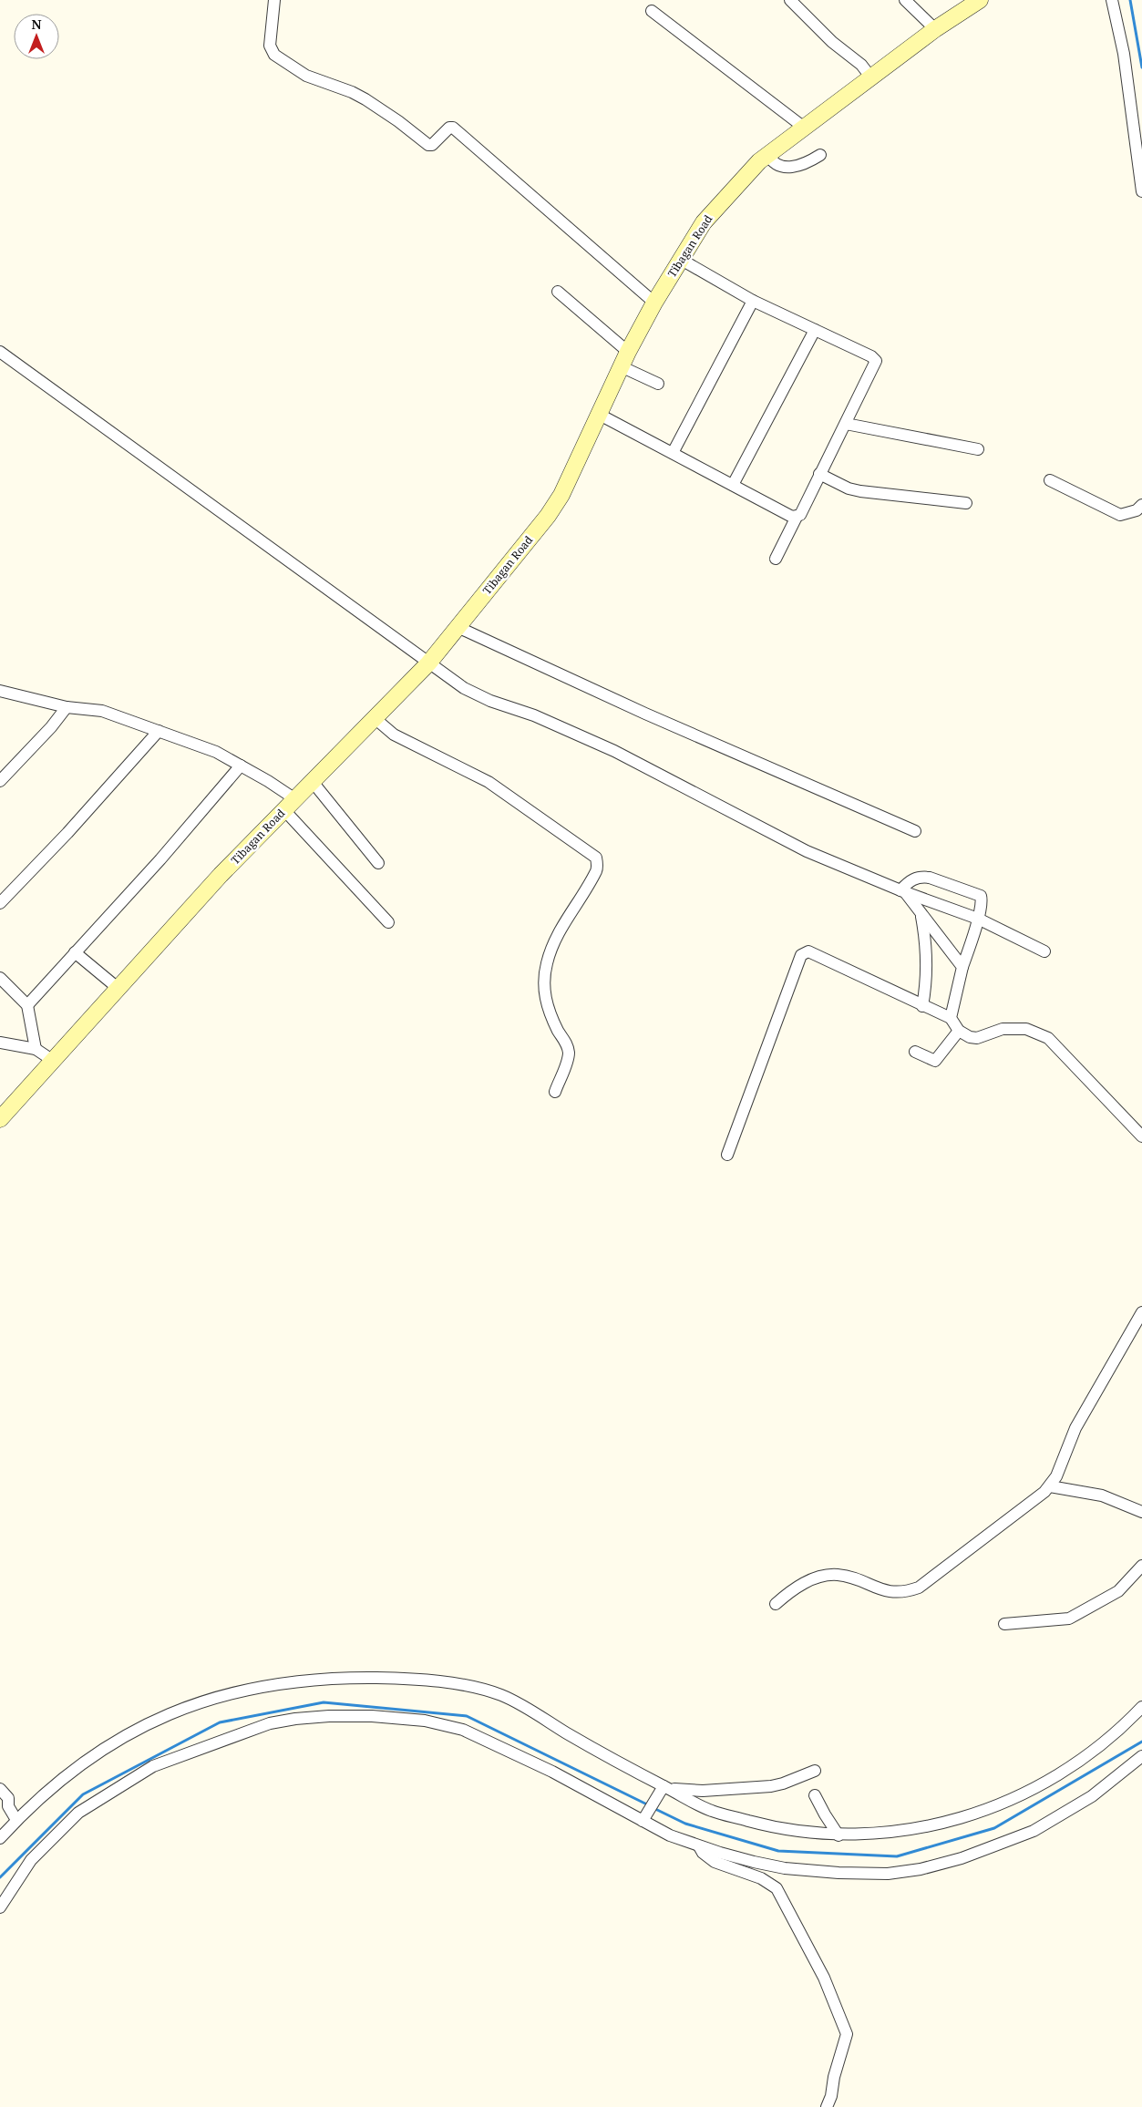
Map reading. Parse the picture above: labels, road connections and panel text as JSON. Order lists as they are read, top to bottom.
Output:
{
  "streets": {
    "main road": ["Tibagan Road"]
  },
  "north": "top"
}
